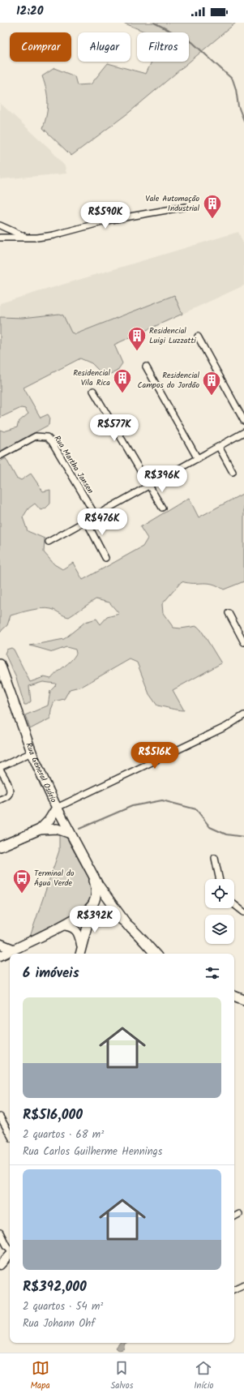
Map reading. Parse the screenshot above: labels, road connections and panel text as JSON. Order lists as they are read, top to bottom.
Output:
{
  "streets": {
    "main road": ["Rua General Osório"],
    "street": ["Rua Martha Jansen"]
  },
  "places": {
    "building": [
      "Vale Automação Industrial",
      "Residencial Luigi Luzzatti",
      "Residencial Vila Rica",
      "Residencial Campos do Jordão"
    ],
    "bus stop": ["Terminal do Água Verde"]
  },
  "page": {
    "status": "12:20",
    "chip": ["Comprar", "Alugar", "Filtros"],
    "price": [
      "R$590K",
      "R$577K",
      "R$396K",
      "R$476K",
      "R$516K",
      "R$392K"
    ],
    "heading": "6 imóveis",
    "list": [
      {
        "name": "R$516,000",
        "note": "2 quartos · 68 m² · Rua Carlos Guilherme Hennings"
      },
      {
        "name": "R$392,000",
        "note": "2 quartos · 54 m² · Rua Johann Ohf"
      }
    ],
    "tabs": ["Mapa", "Salvos", "Início"]
  }
}
